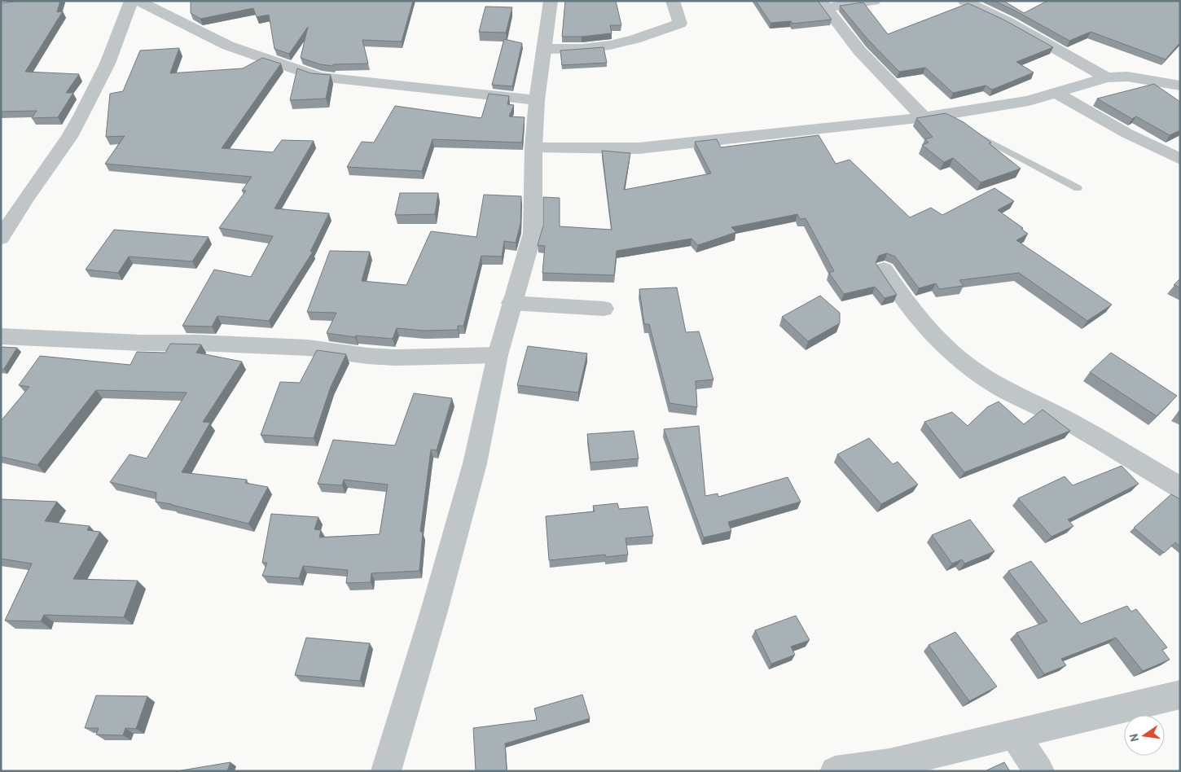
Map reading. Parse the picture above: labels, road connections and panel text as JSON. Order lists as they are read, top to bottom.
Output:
{
  "north": "left"
}
